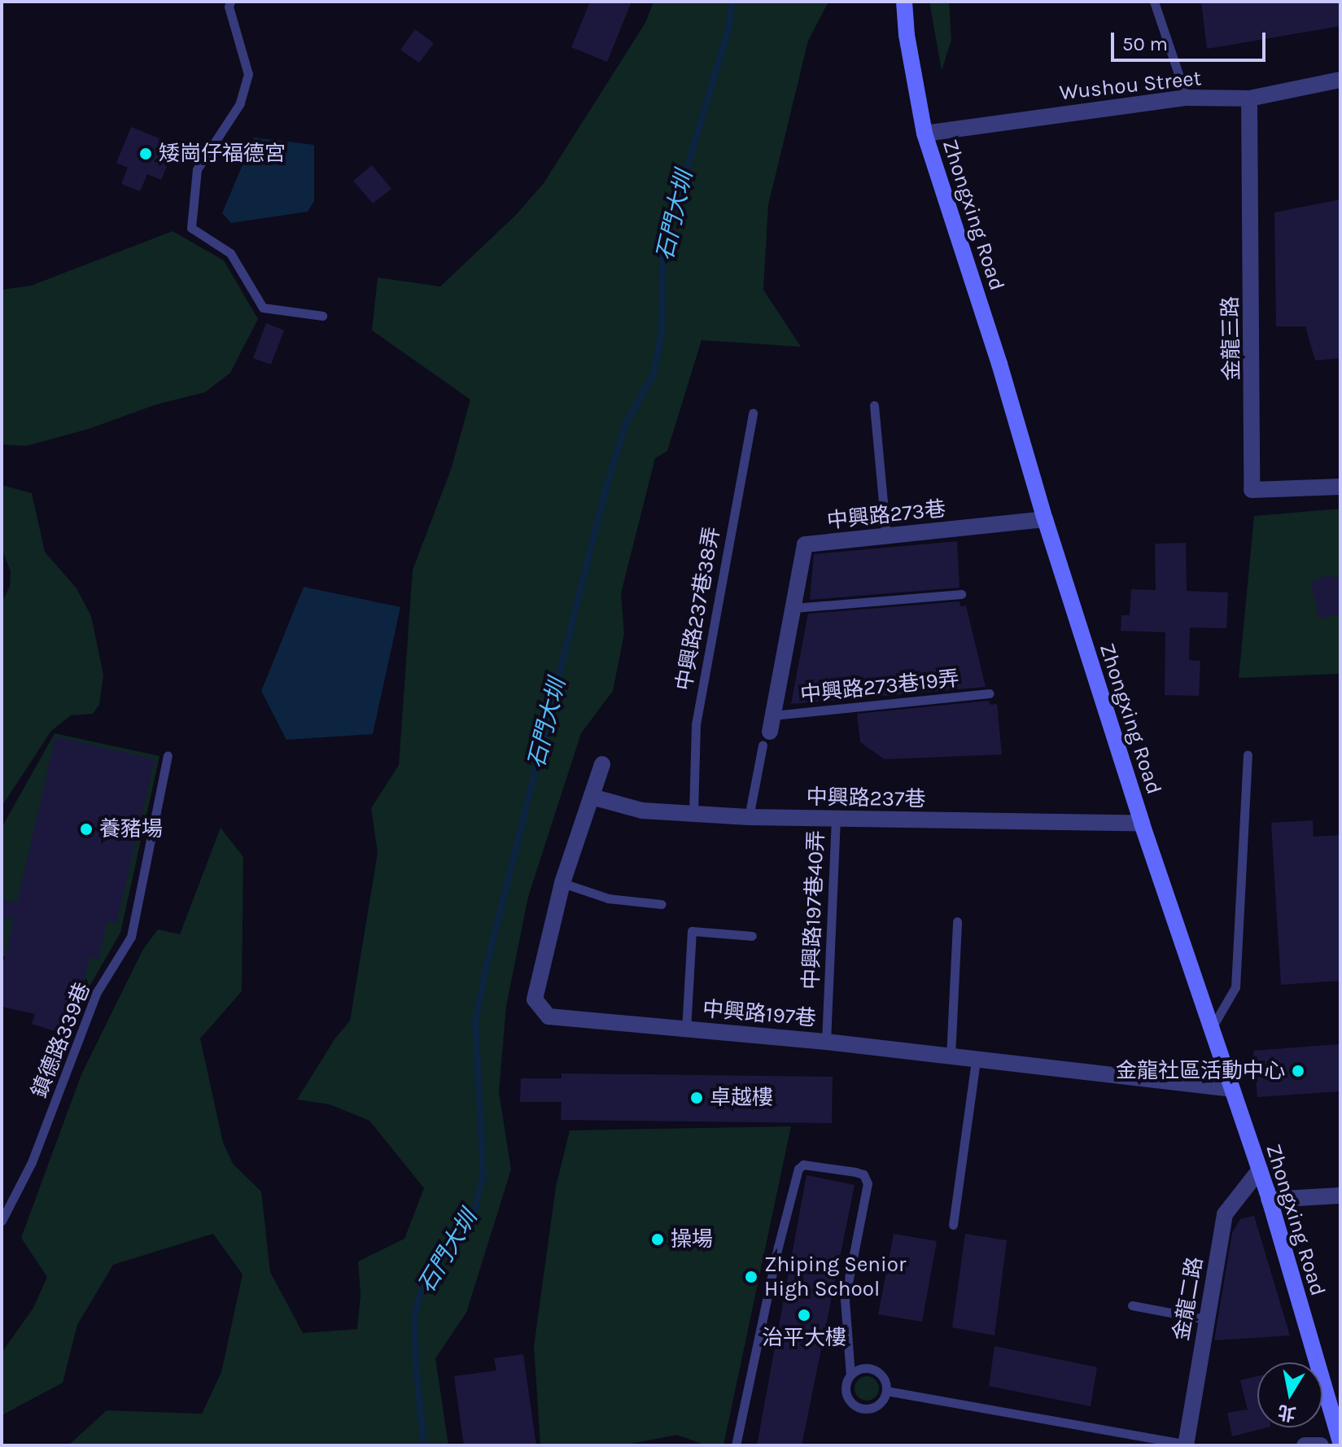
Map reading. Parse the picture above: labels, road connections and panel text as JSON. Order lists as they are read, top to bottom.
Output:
{
  "streets": {
    "street": [
      "Wushou Street",
      "Zhongxing Road",
      "金龍三路",
      "中興路273巷",
      "中興路237巷",
      "中興路197巷",
      "金龍二路"
    ],
    "lane": [
      "中興路237巷38弄",
      "中興路273巷19弄",
      "中興路197巷40弄",
      "鎮德路339巷"
    ]
  },
  "crossings": [
    ["Wushou Street", "Zhongxing Road"],
    ["Wushou Street", "金龍三路"],
    ["Zhongxing Road", "中興路273巷"],
    ["Zhongxing Road", "中興路237巷"],
    ["Zhongxing Road", "中興路197巷"],
    ["Zhongxing Road", "金龍二路"],
    ["中興路273巷", "中興路273巷19弄"],
    ["中興路237巷38弄", "中興路237巷"],
    ["中興路237巷", "中興路197巷40弄"],
    ["中興路237巷", "中興路197巷"],
    ["中興路197巷40弄", "中興路197巷"]
  ],
  "water": ["石門大圳"],
  "places": [
    "矮崗仔福德宮",
    "養豬場",
    "金龍社區活動中心",
    "卓越樓",
    "操場",
    "Zhiping Senior High School",
    "治平大樓"
  ],
  "scale_bar": "50 m",
  "north": "bottom"
}
